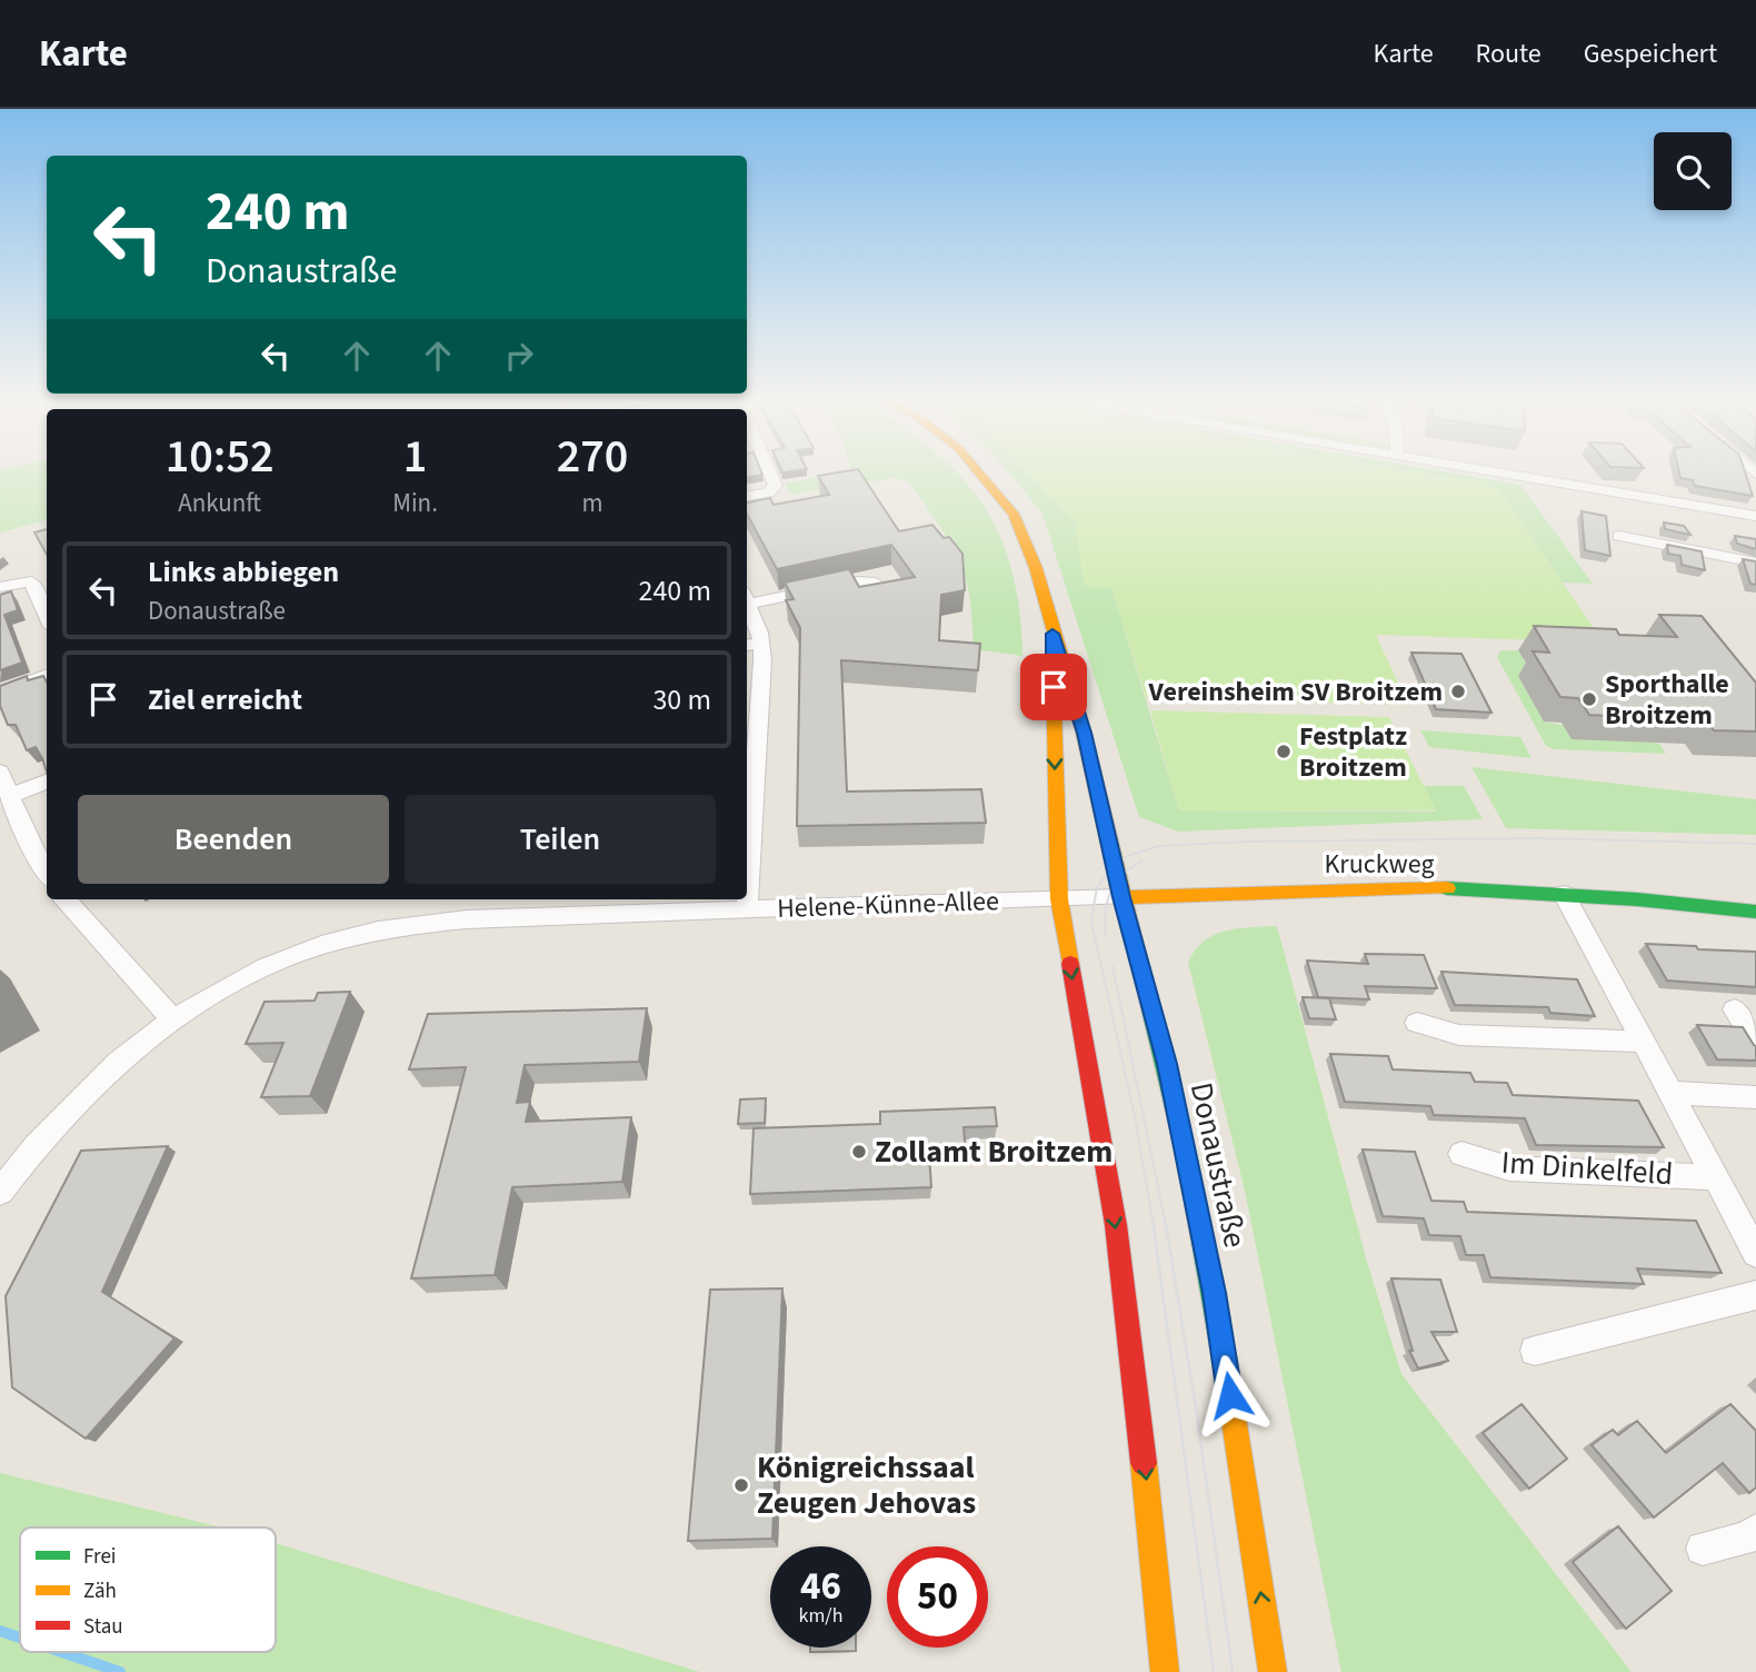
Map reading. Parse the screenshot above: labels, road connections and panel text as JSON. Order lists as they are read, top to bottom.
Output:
{
  "streets": {
    "main road": ["Kruckweg", "Donaustraße"],
    "street": ["Helene-Künne-Allee", "Im Dinkelfeld"]
  },
  "crossings": [
    ["Kruckweg", "Helene-Künne-Allee"],
    ["Kruckweg", "Donaustraße"],
    ["Kruckweg", "Im Dinkelfeld"],
    ["Helene-Künne-Allee", "Donaustraße"]
  ],
  "places": [
    "Vereinsheim SV Broitzem",
    "Sporthalle Broitzem",
    "Festplatz Broitzem",
    "Zollamt Broitzem",
    "Königreichssaal Zeugen Jehovas"
  ],
  "legend": ["Frei", "Zäh", "Stau"],
  "page": {
    "header": "Karte",
    "nav": ["Karte", "Route", "Gespeichert"],
    "turn": ["240 m", "Donaustraße"],
    "eta": [
      "10:52",
      "Ankunft",
      "1",
      "Min.",
      "270",
      "m"
    ],
    "list": [
      {
        "name": "Links abbiegen",
        "note": "Donaustraße",
        "value": "240 m"
      },
      {
        "name": "Ziel erreicht",
        "value": "30 m"
      }
    ],
    "buttons": ["Beenden", "Teilen"],
    "speed": "46 km/h",
    "limit": "50"
  }
}
